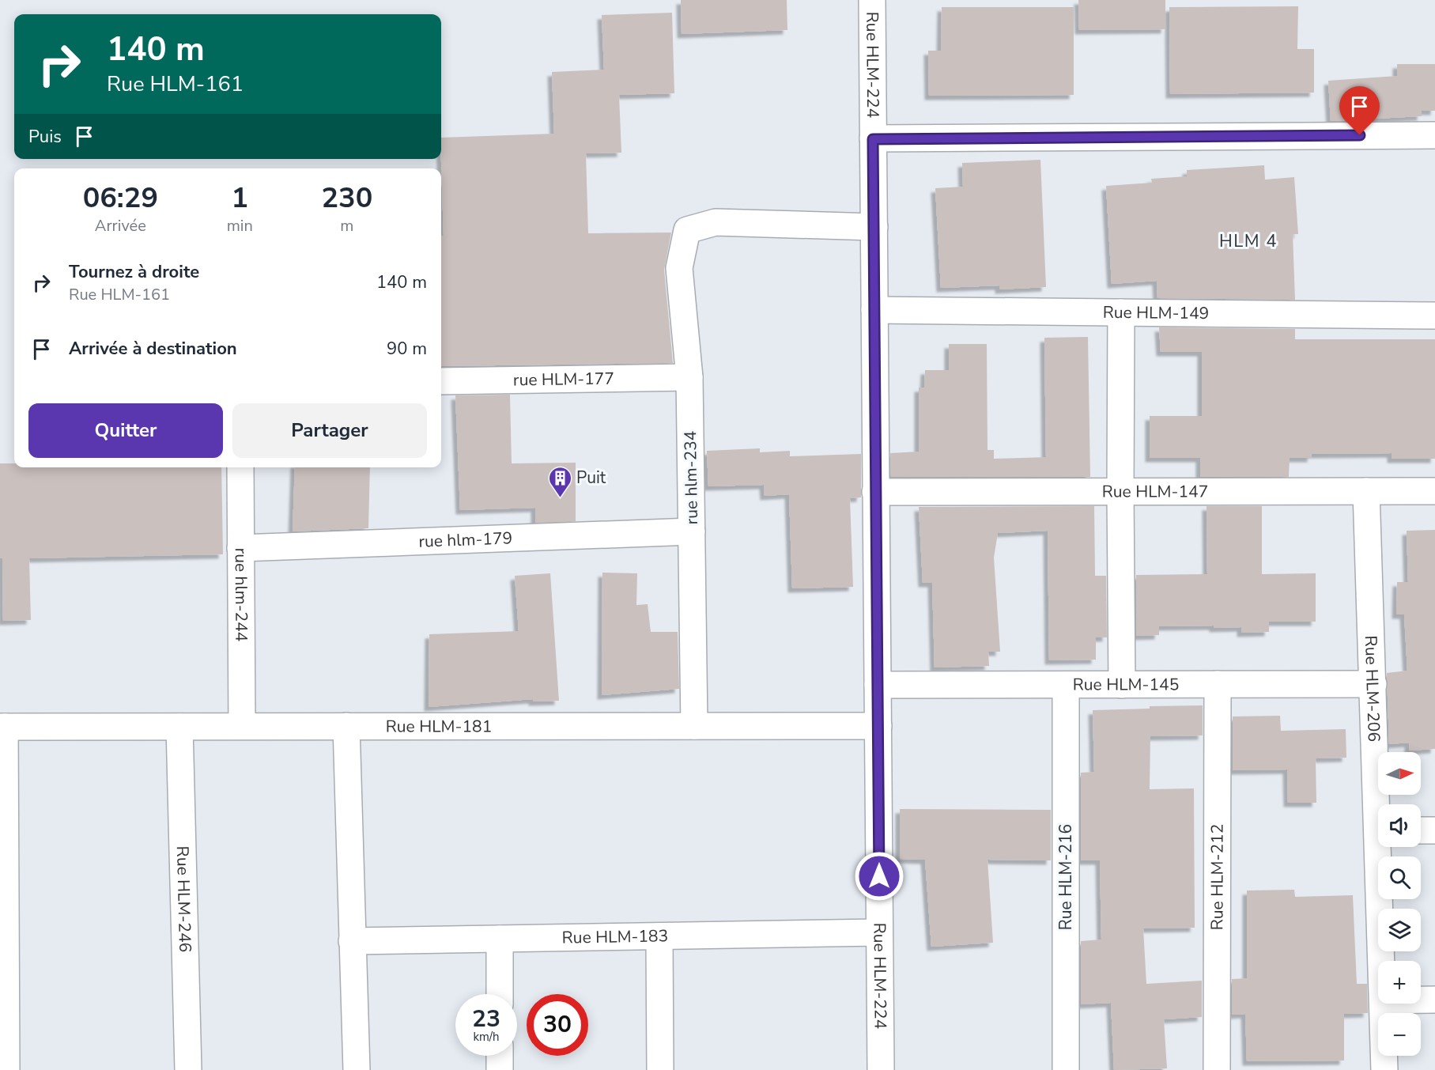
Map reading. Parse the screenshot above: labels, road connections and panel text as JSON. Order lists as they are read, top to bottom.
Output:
{
  "streets": {
    "street": [
      "Rue HLM-224",
      "Rue HLM-149",
      "rue HLM-177",
      "rue hlm-234",
      "Rue HLM-147",
      "rue hlm-179",
      "rue hlm-244",
      "Rue HLM-145",
      "Rue HLM-206",
      "Rue HLM-181",
      "Rue HLM-216",
      "Rue HLM-212",
      "Rue HLM-246",
      "Rue HLM-183"
    ]
  },
  "crossings": [
    ["Rue HLM-224", "Rue HLM-149"],
    ["Rue HLM-224", "rue hlm-234"],
    ["Rue HLM-224", "Rue HLM-147"],
    ["Rue HLM-224", "Rue HLM-145"],
    ["Rue HLM-224", "Rue HLM-181"],
    ["Rue HLM-224", "Rue HLM-183"],
    ["rue HLM-177", "rue hlm-234"],
    ["rue hlm-234", "rue hlm-179"],
    ["rue hlm-234", "Rue HLM-181"],
    ["Rue HLM-147", "Rue HLM-206"],
    ["rue hlm-179", "rue hlm-244"],
    ["rue hlm-244", "Rue HLM-181"],
    ["Rue HLM-145", "Rue HLM-206"],
    ["Rue HLM-145", "Rue HLM-216"],
    ["Rue HLM-145", "Rue HLM-212"],
    ["Rue HLM-181", "Rue HLM-246"]
  ],
  "districts": ["HLM 4"],
  "places": {
    "building": ["Puit"]
  },
  "north": "right",
  "page": {
    "turn": ["140 m", "Rue HLM-161"],
    "then": "Puis",
    "eta": [
      "06:29",
      "Arrivée",
      "1",
      "min",
      "230",
      "m"
    ],
    "list": [
      {
        "name": "Tournez à droite",
        "note": "Rue HLM-161",
        "value": "140 m"
      },
      {
        "name": "Arrivée à destination",
        "value": "90 m"
      }
    ],
    "buttons": ["Quitter", "Partager"],
    "map_buttons": ["+", "−"],
    "speed": "23 km/h",
    "limit": "30"
  }
}
